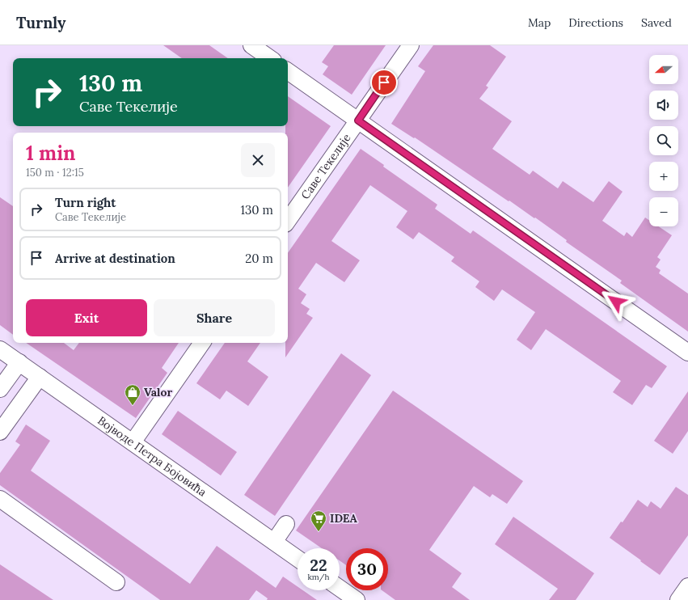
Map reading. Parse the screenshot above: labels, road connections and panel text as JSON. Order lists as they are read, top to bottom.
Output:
{
  "streets": {
    "street": ["Саве Текелије", "Војводе Петра Бојовића"]
  },
  "places": {
    "shop": ["Valor"],
    "supermarket": ["IDEA"]
  },
  "north": "left",
  "page": {
    "header": "Turnly",
    "nav": ["Map", "Directions", "Saved"],
    "map_buttons": ["+", "−"],
    "turn": ["130 m", "Саве Текелије"],
    "heading": ["1 min", "150 m · 12:15"],
    "list": [
      {
        "name": "Turn right",
        "note": "Саве Текелије",
        "value": "130 m"
      },
      {
        "name": "Arrive at destination",
        "value": "20 m"
      }
    ],
    "buttons": ["Exit", "Share"],
    "speed": "22 km/h",
    "limit": "30"
  }
}
